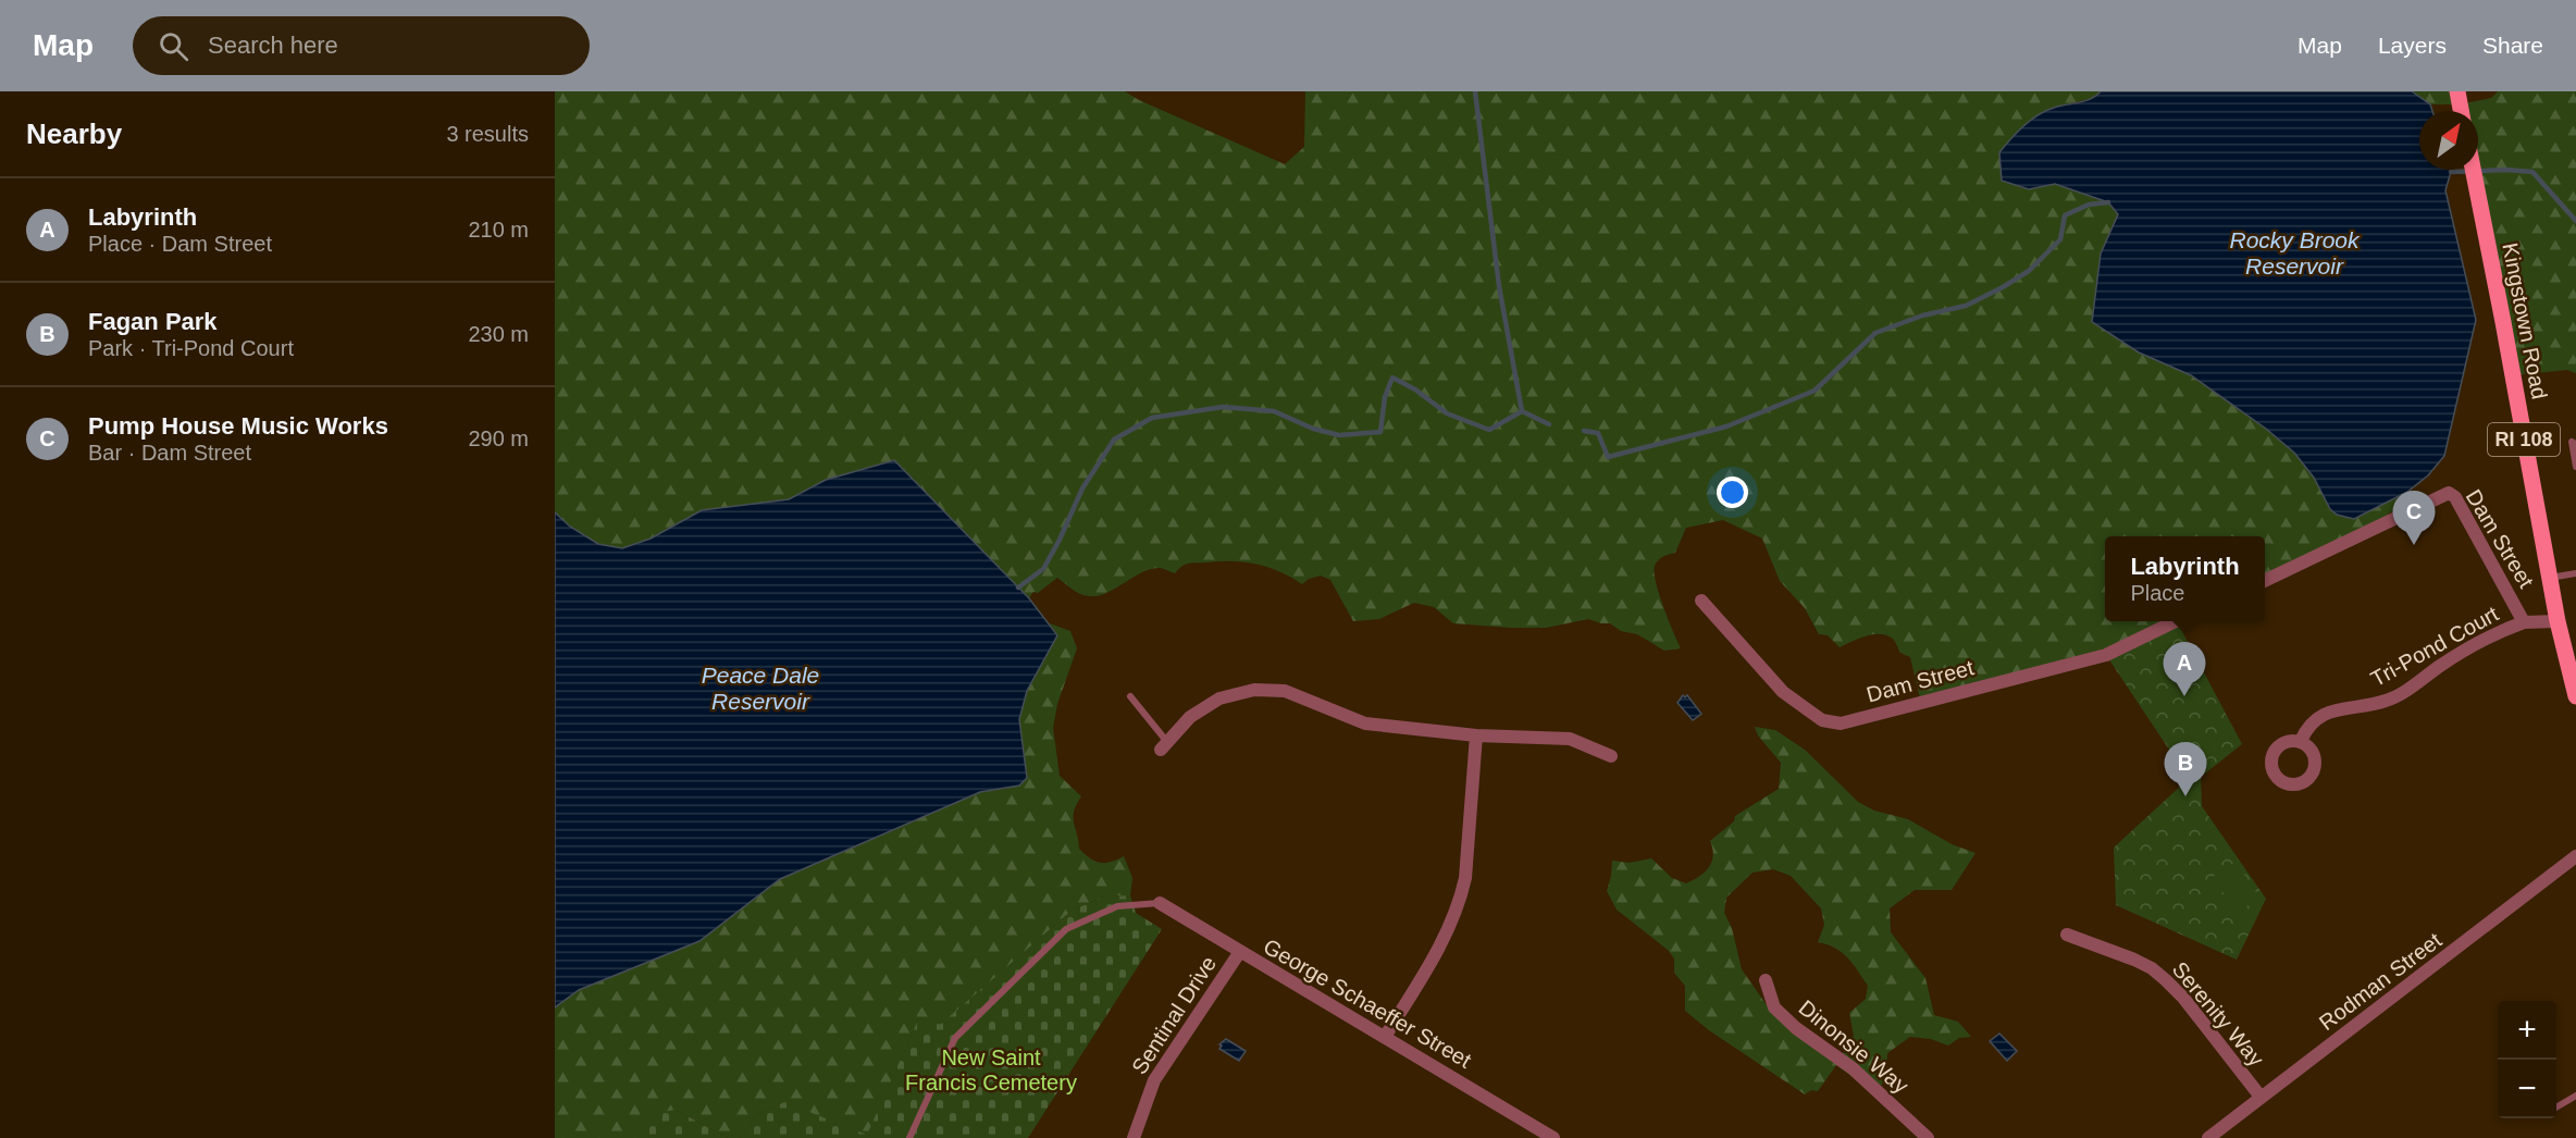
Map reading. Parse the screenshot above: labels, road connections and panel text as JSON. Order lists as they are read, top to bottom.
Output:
{
  "streets": {
    "main road": ["Kingstown Road", "RI 108"],
    "street": [
      "Dam Street",
      "Tri-Pond Court",
      "Rodman Street",
      "George Schaeffer Street",
      "Serenity Way",
      "Sentinal Drive",
      "Dinonsie Way"
    ]
  },
  "crossings": [
    ["Kingstown Road", "Dam Street"],
    ["Dam Street", "Tri-Pond Court"],
    ["Rodman Street", "Serenity Way"],
    ["George Schaeffer Street", "Sentinal Drive"]
  ],
  "water": ["Rocky Brook Reservoir", "Peace Dale Reservoir"],
  "parks": ["New Saint Francis Cemetery"],
  "north": "top right",
  "page": {
    "header": "Map",
    "search": "Search here",
    "nav": ["Map", "Layers", "Share"],
    "heading": ["Nearby", "3 results"],
    "list": [
      {
        "mark": "A",
        "name": "Labyrinth",
        "note": "Place · Dam Street",
        "value": "210 m"
      },
      {
        "mark": "B",
        "name": "Fagan Park",
        "note": "Park · Tri-Pond Court",
        "value": "230 m"
      },
      {
        "mark": "C",
        "name": "Pump House Music Works",
        "note": "Bar · Dam Street",
        "value": "290 m"
      }
    ],
    "pins": ["C", "A", "B"],
    "popup": ["Labyrinth", "Place"],
    "map_buttons": ["+", "−"]
  }
}
